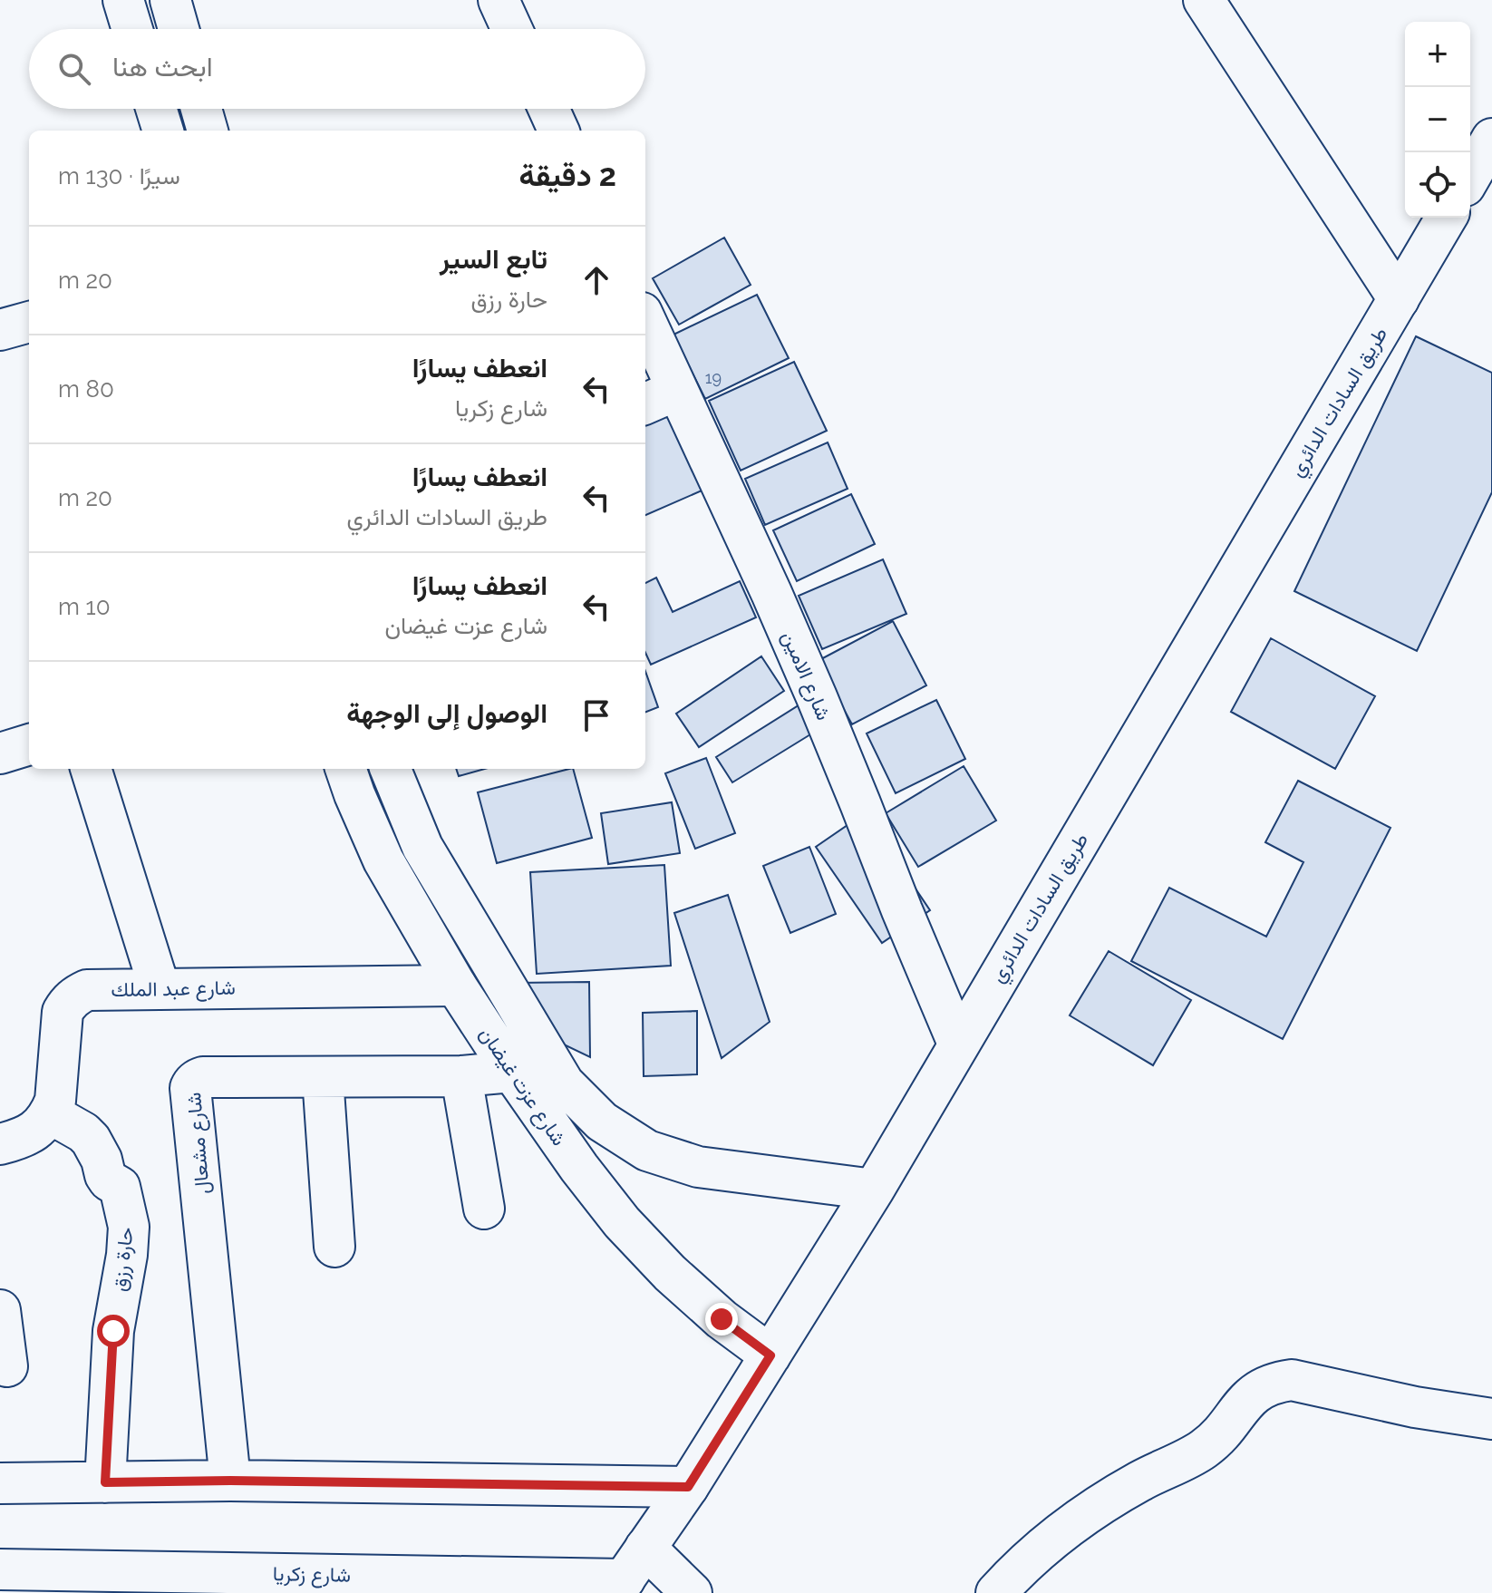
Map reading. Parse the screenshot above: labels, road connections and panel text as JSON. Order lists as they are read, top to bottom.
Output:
{
  "streets": {
    "street": [
      "طريق السادات الدائري",
      "شارع الامين",
      "شارع عبد الملك",
      "شارع عزت غيضان",
      "شارع مشعال",
      "حارة رزق",
      "شارع زكريا"
    ]
  },
  "crossings": [
    ["طريق السادات الدائري", "شارع الامين"],
    ["طريق السادات الدائري", "شارع عزت غيضان"],
    ["طريق السادات الدائري", "شارع زكريا"],
    ["شارع عبد الملك", "شارع عزت غيضان"],
    ["شارع عبد الملك", "حارة رزق"],
    ["شارع عزت غيضان", "شارع مشعال"]
  ],
  "house_numbers": ["19"],
  "page": {
    "map_buttons": ["+", "−"],
    "search": "ابحث هنا",
    "heading": ["2 دقيقة", "سيرًا · 130 m"],
    "list": [
      ["تابع السير", "حارة رزق", "20 m"],
      ["انعطف يسارًا", "شارع زكريا", "80 m"],
      ["انعطف يسارًا", "طريق السادات الدائري", "20 m"],
      ["انعطف يسارًا", "شارع عزت غيضان", "10 m"],
      "الوصول إلى الوجهة"
    ]
  }
}
